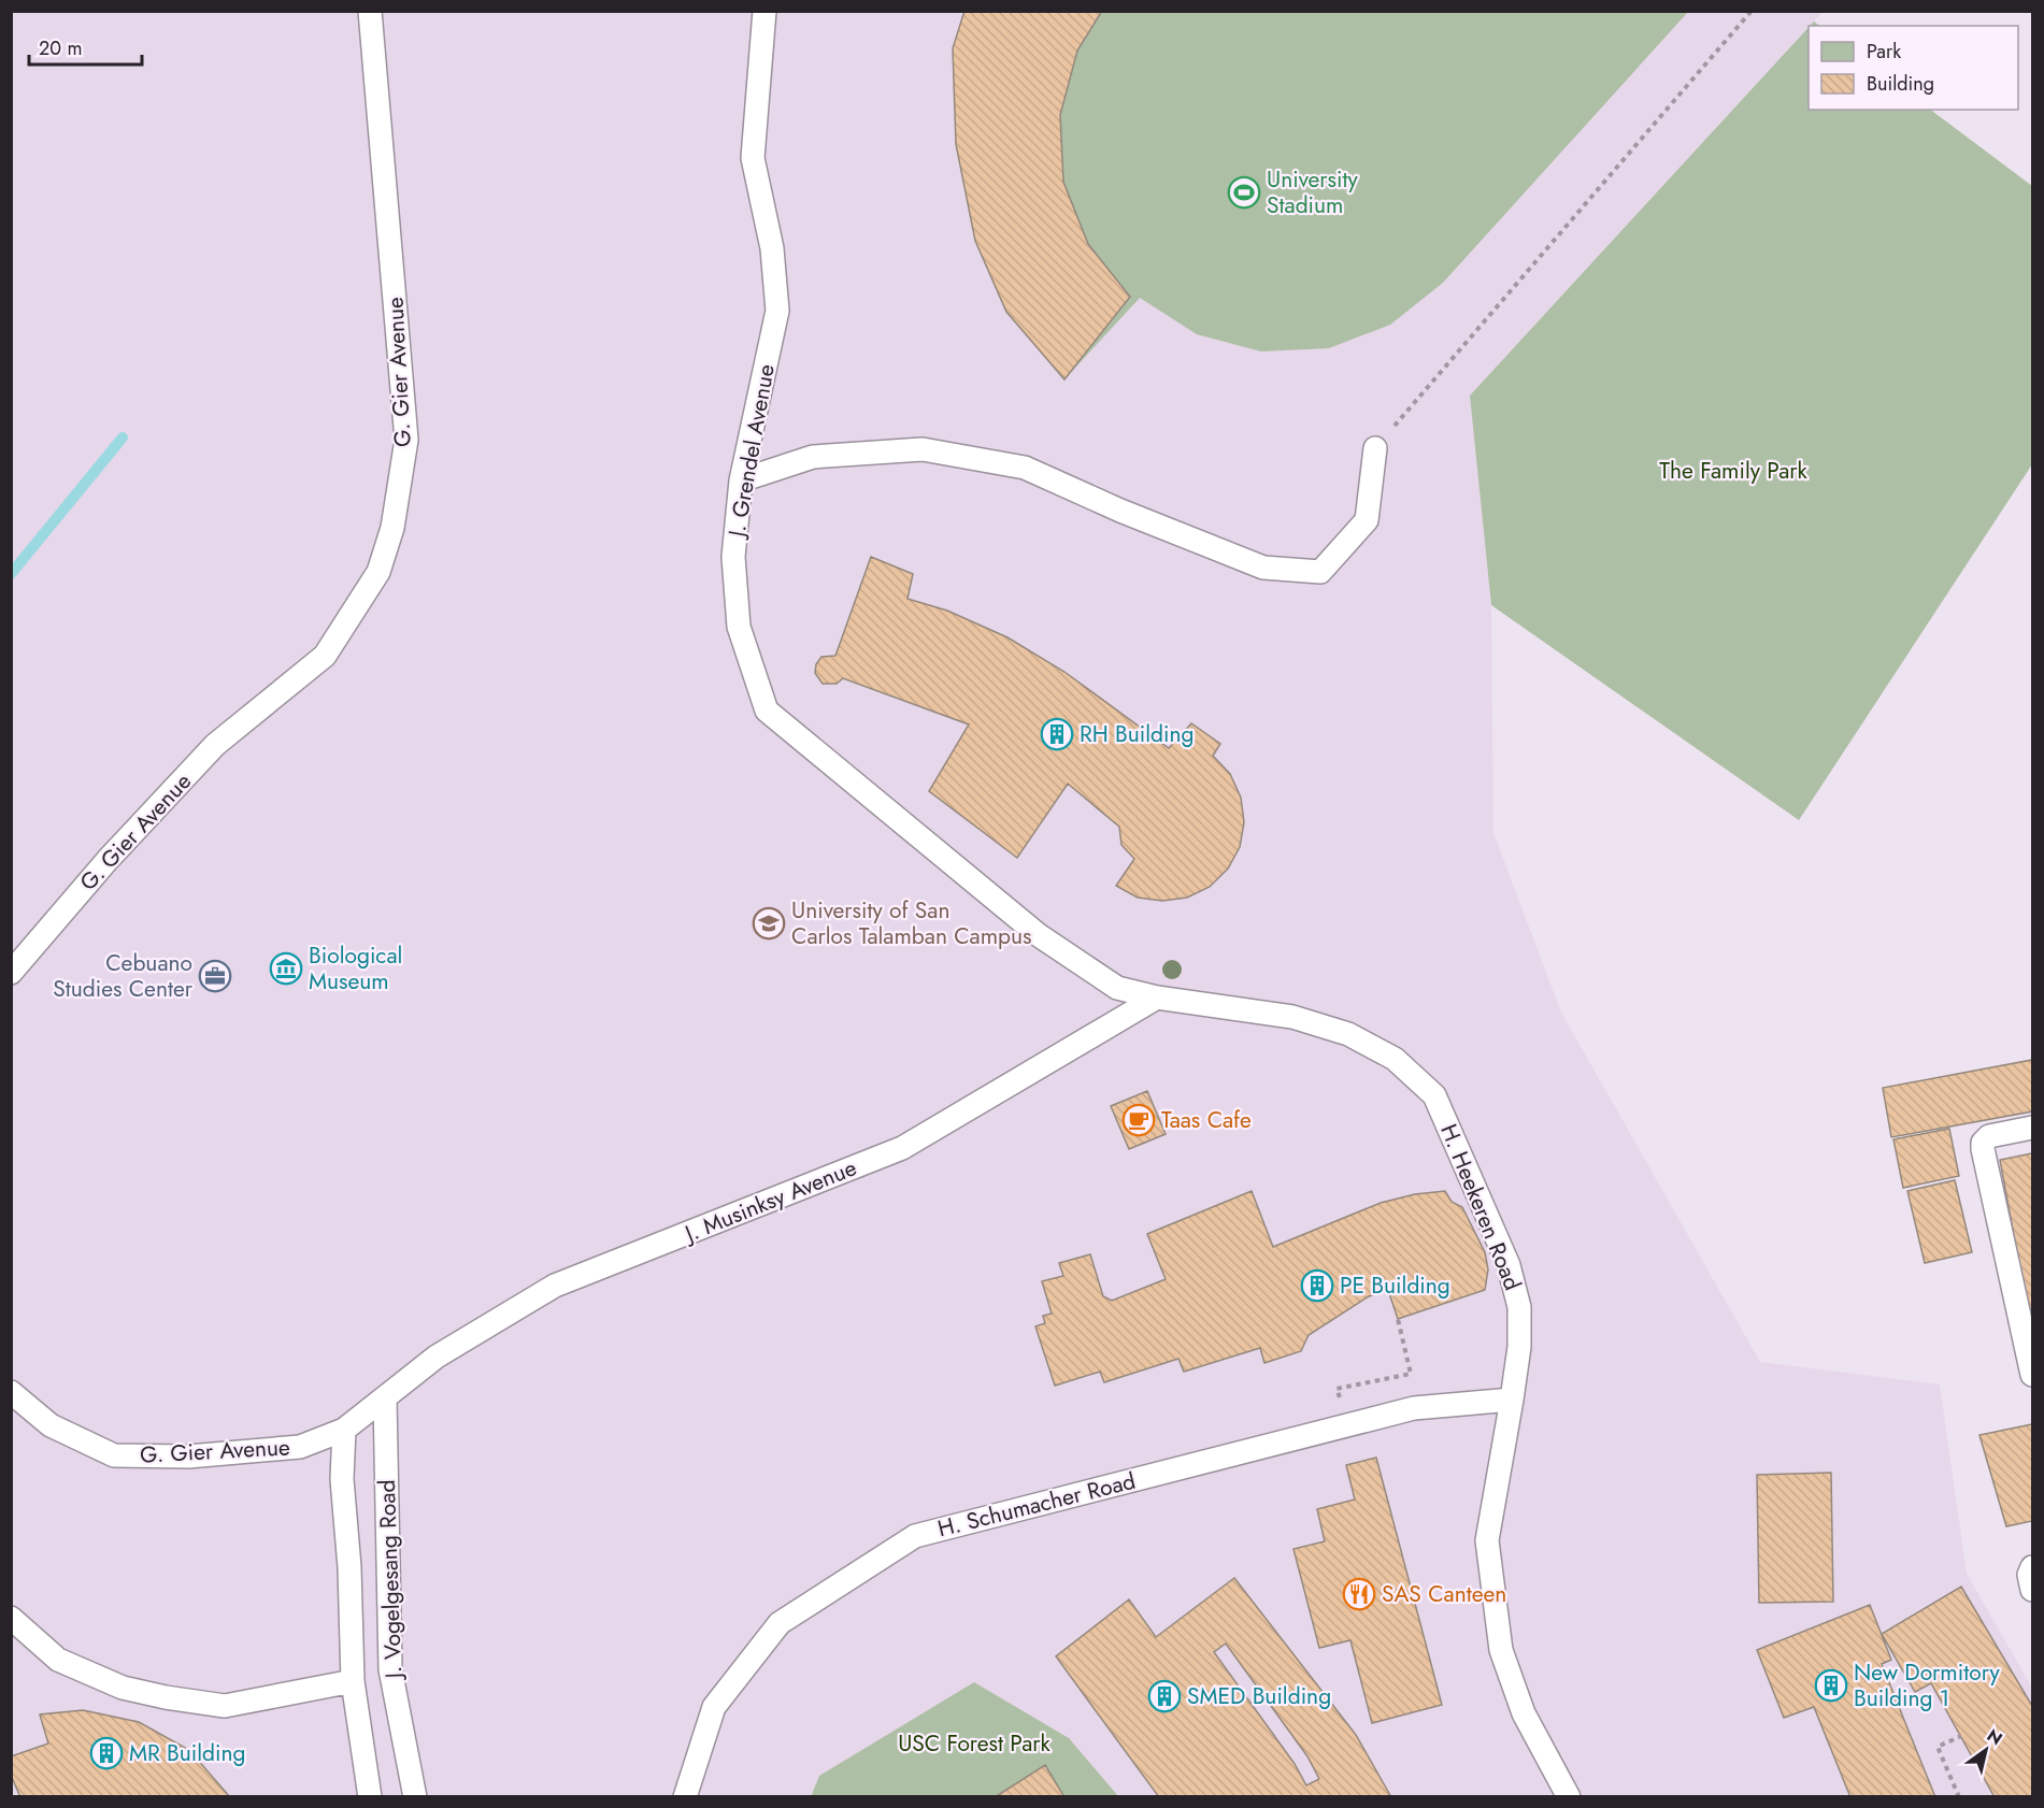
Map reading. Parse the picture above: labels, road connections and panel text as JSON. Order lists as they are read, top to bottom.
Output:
{
  "streets": {
    "lane": [
      "G. Gier Avenue",
      "J. Grendel Avenue",
      "J. Musinksy Avenue",
      "H. Heekeren Road",
      "H. Schumacher Road",
      "J. Vogelgesang Road"
    ]
  },
  "crossings": [
    ["G. Gier Avenue", "J. Musinksy Avenue"],
    ["G. Gier Avenue", "J. Vogelgesang Road"],
    ["J. Grendel Avenue", "J. Musinksy Avenue"],
    ["J. Grendel Avenue", "H. Heekeren Road"],
    ["J. Musinksy Avenue", "H. Heekeren Road"],
    ["J. Musinksy Avenue", "J. Vogelgesang Road"],
    ["H. Heekeren Road", "H. Schumacher Road"]
  ],
  "parks": ["The Family Park", "USC Forest Park"],
  "places": {
    "sports": ["University Stadium"],
    "building": [
      "RH Building",
      "PE Building",
      "New Dormitory Building 1",
      "SMED Building",
      "MR Building"
    ],
    "school or university": ["University of San Carlos Talamban Campus"],
    "museum": ["Biological Museum"],
    "office": ["Cebuano Studies Center"],
    "cafe": ["Taas Cafe"],
    "restaurant": ["SAS Canteen"]
  },
  "legend": ["Park", "Building"],
  "scale_bar": "20 m",
  "north": "top right"
}
